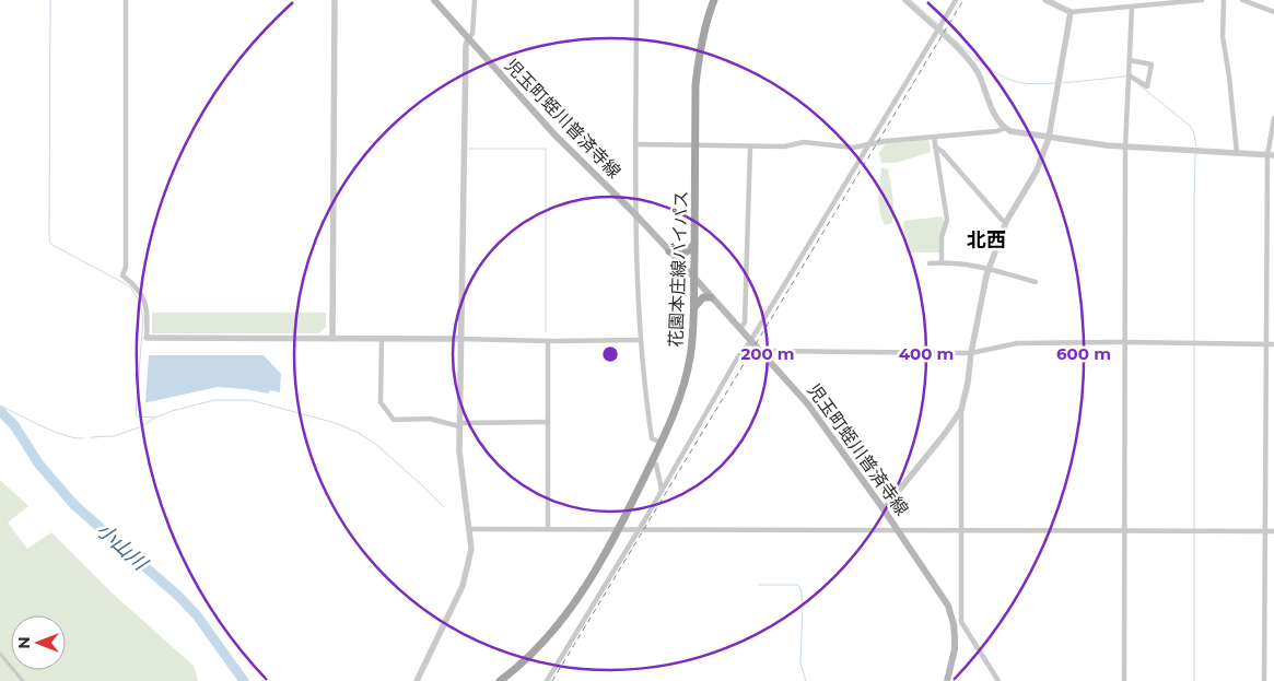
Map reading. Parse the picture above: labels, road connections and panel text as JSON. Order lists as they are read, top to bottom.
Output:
{
  "streets": {
    "main road": ["児玉町蛭川普済寺線", "花園本庄線バイパス"]
  },
  "crossings": [
    ["児玉町蛭川普済寺線", "花園本庄線バイパス"]
  ],
  "districts": ["北西"],
  "water": ["小山川"],
  "north": "left",
  "rings": ["200 m", "400 m", "600 m"]
}
